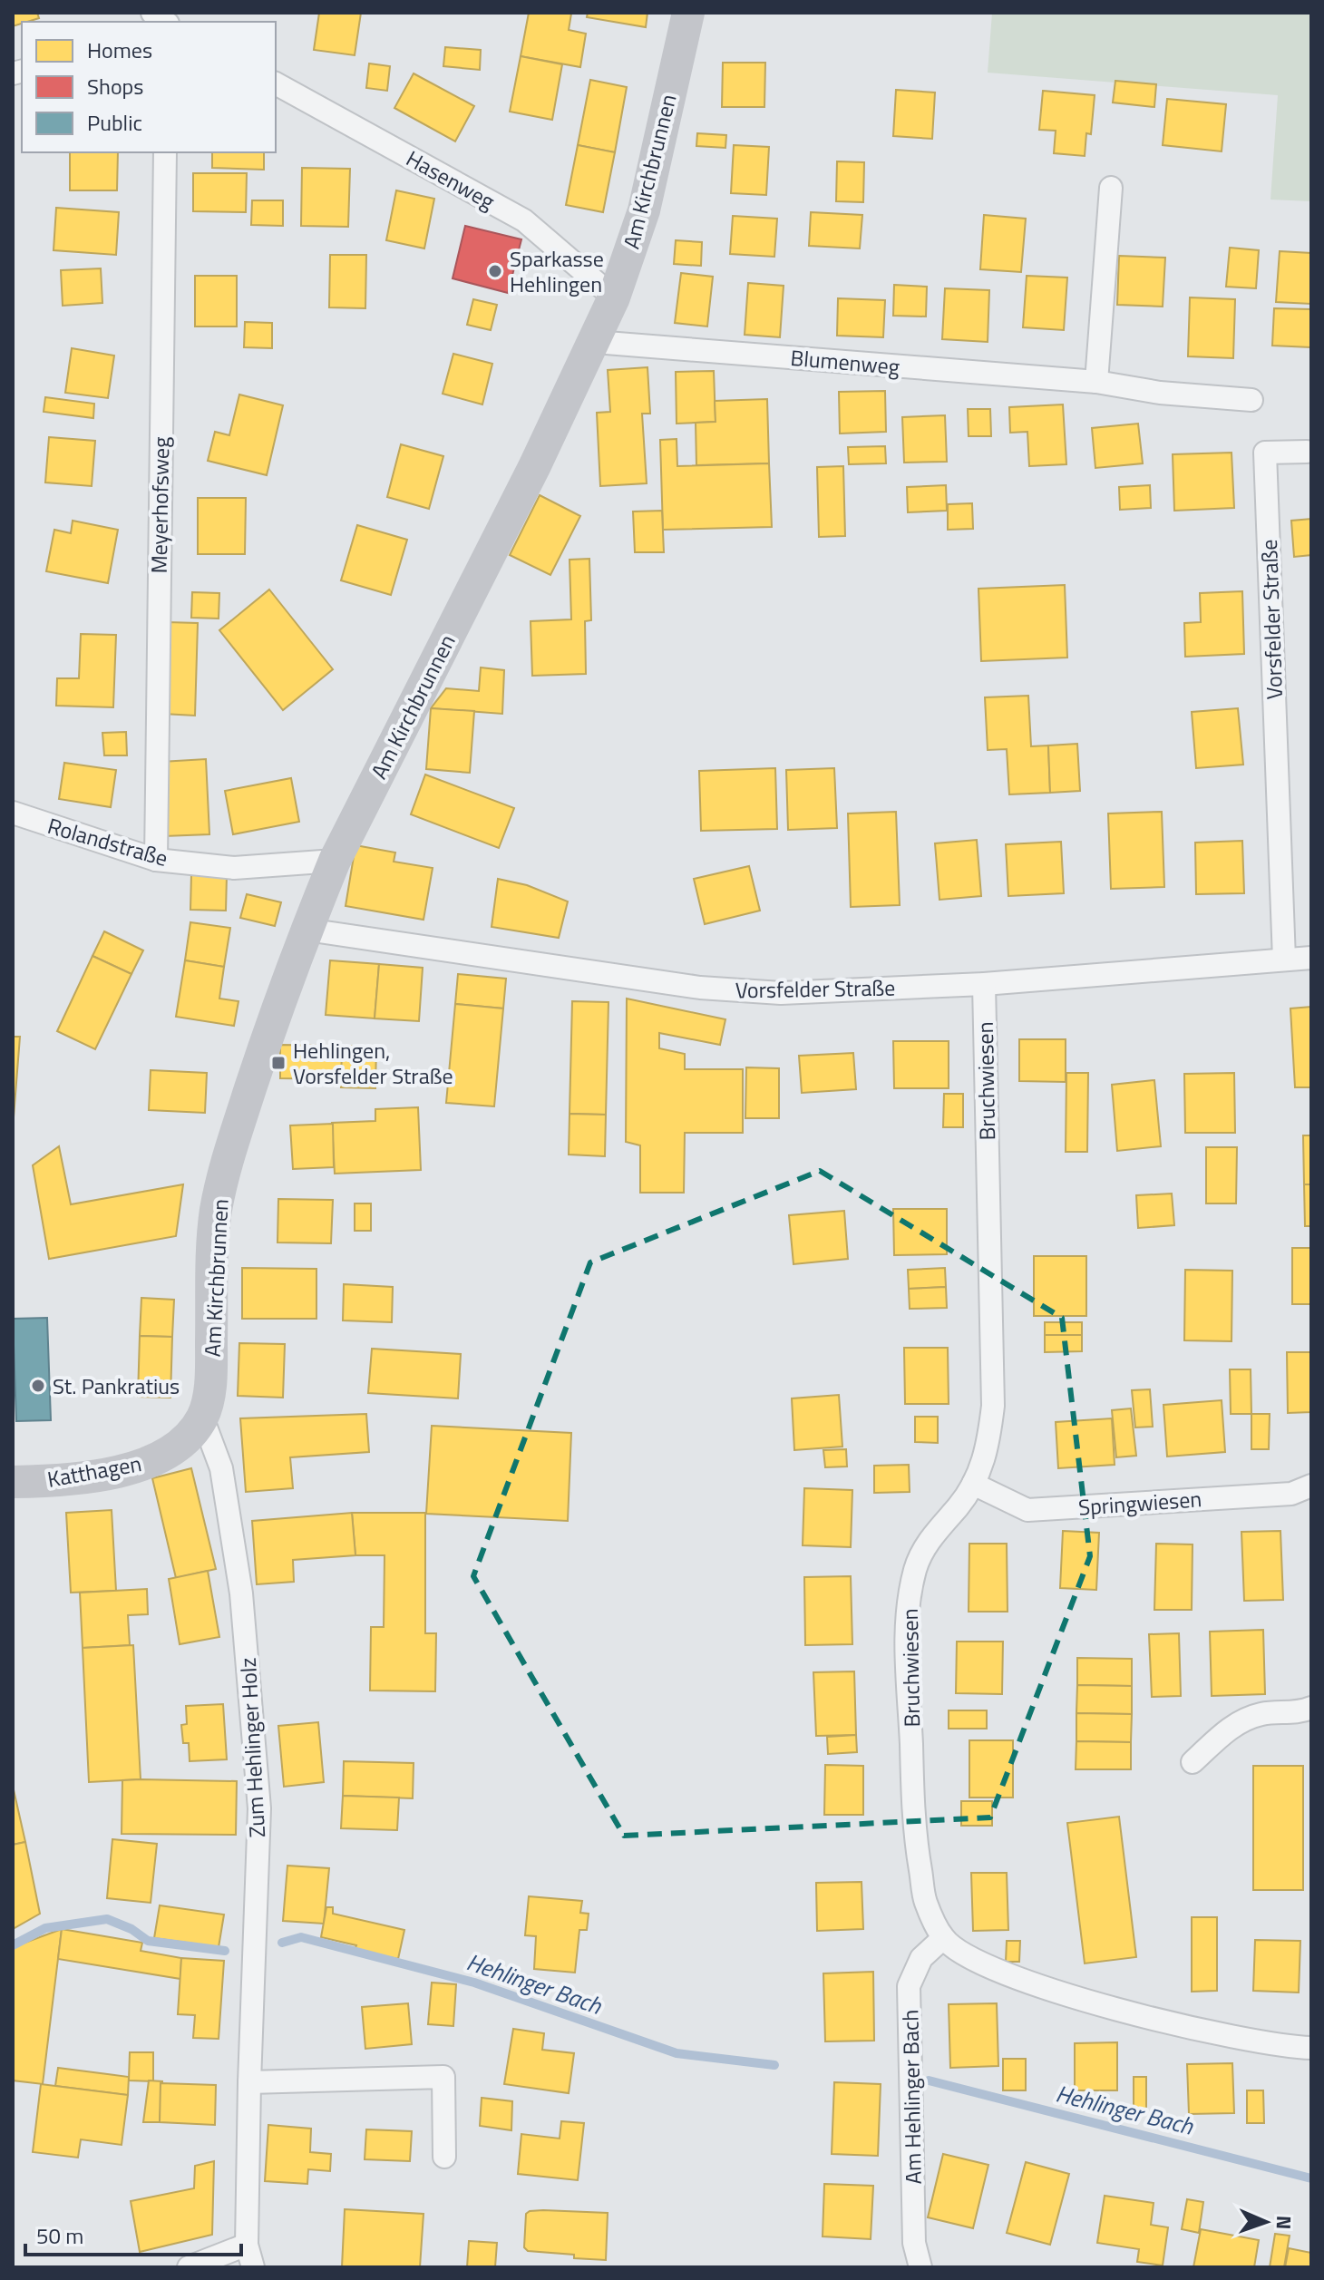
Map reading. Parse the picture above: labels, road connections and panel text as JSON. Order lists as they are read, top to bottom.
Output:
{
  "streets": {
    "main road": ["Am Kirchbrunnen", "Katthagen"],
    "street": [
      "Hasenweg",
      "Blumenweg",
      "Meyerhofsweg",
      "Vorsfelder Straße",
      "Rolandstraße",
      "Bruchwiesen",
      "Springwiesen",
      "Zum Hehlinger Holz",
      "Am Hehlinger Bach"
    ]
  },
  "crossings": [
    ["Am Kirchbrunnen", "Hasenweg"],
    ["Am Kirchbrunnen", "Blumenweg"],
    ["Am Kirchbrunnen", "Vorsfelder Straße"],
    ["Am Kirchbrunnen", "Rolandstraße"],
    ["Am Kirchbrunnen", "Katthagen"],
    ["Am Kirchbrunnen", "Zum Hehlinger Holz"],
    ["Meyerhofsweg", "Rolandstraße"],
    ["Vorsfelder Straße", "Bruchwiesen"],
    ["Bruchwiesen", "Springwiesen"],
    ["Bruchwiesen", "Am Hehlinger Bach"],
    ["Katthagen", "Zum Hehlinger Holz"]
  ],
  "water": ["Hehlinger Bach"],
  "places": {
    "other": ["Sparkasse Hehlingen", "St. Pankratius"],
    "transit": ["Hehlingen, Vorsfelder Straße"]
  },
  "legend": ["Homes", "Shops", "Public"],
  "scale_bar": "50 m",
  "north": "right"
}
